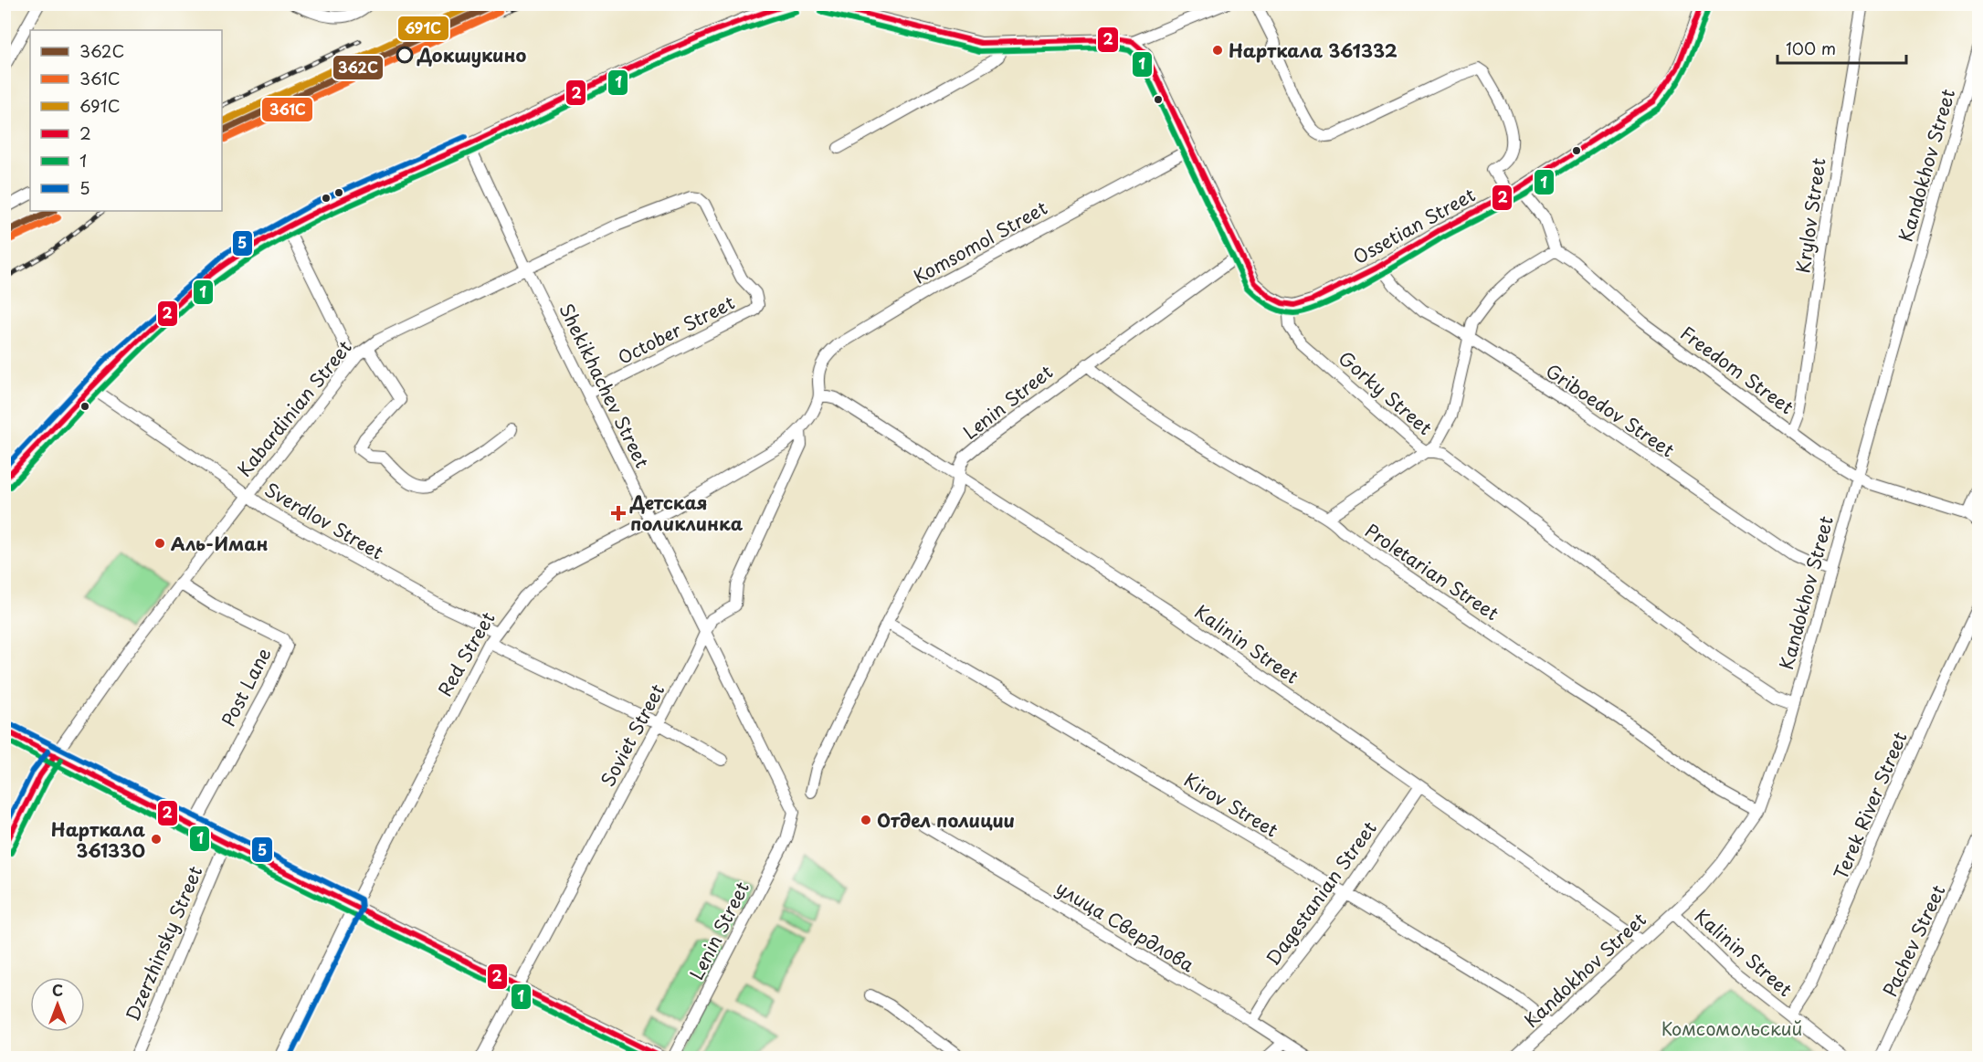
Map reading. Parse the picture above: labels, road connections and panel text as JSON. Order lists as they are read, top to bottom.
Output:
{
  "streets": {
    "main road": ["Kabardinian Street"],
    "street": [
      "Kandokhov Street",
      "Krylov Street",
      "Ossetian Street",
      "Komsomol Street",
      "October Street",
      "Freedom Street",
      "Shekikhachev Street",
      "Gorky Street",
      "Lenin Street",
      "Griboedov Street",
      "Sverdlov Street",
      "Proletarian Street",
      "Kalinin Street",
      "Red Street",
      "Post Lane",
      "Soviet Street",
      "Kirov Street",
      "Terek River Street",
      "Dagestanian Street",
      "улица Свердлова",
      "Pachev Street",
      "Dzerzhinsky Street"
    ]
  },
  "crossings": [
    ["Kandokhov Street", "Freedom Street"],
    ["Kandokhov Street", "Gorky Street"],
    ["Kandokhov Street", "Griboedov Street"],
    ["Kandokhov Street", "Proletarian Street"],
    ["Kandokhov Street", "Kalinin Street"],
    ["Kandokhov Street", "Kirov Street"],
    ["Krylov Street", "Freedom Street"],
    ["Ossetian Street", "Gorky Street"],
    ["Ossetian Street", "Griboedov Street"],
    ["Komsomol Street", "Kalinin Street"],
    ["Komsomol Street", "Red Street"],
    ["October Street", "Shekikhachev Street"],
    ["October Street", "Kabardinian Street"],
    ["Shekikhachev Street", "Lenin Street"],
    ["Shekikhachev Street", "Kabardinian Street"],
    ["Shekikhachev Street", "Red Street"],
    ["Shekikhachev Street", "Soviet Street"],
    ["Lenin Street", "Proletarian Street"],
    ["Lenin Street", "Kalinin Street"],
    ["Lenin Street", "Kirov Street"],
    ["Kabardinian Street", "Sverdlov Street"],
    ["Kabardinian Street", "Post Lane"],
    ["Sverdlov Street", "Red Street"],
    ["Kalinin Street", "Red Street"],
    ["Kalinin Street", "Terek River Street"],
    ["Kalinin Street", "Dagestanian Street"],
    ["Red Street", "Soviet Street"],
    ["Kirov Street", "Dagestanian Street"],
    ["Dagestanian Street", "улица Свердлова"]
  ],
  "parks": ["Комсомольский"],
  "places": {
    "other": [
      "Нарткала 361332",
      "Докшукино",
      "Аль-Иман",
      "Отдел полиции",
      "Нарткала 361330"
    ],
    "health": ["Детская поликлинка"]
  },
  "lines": [
    "transit line 362С",
    "transit line 691С",
    "transit line 2",
    "transit line 1",
    "transit line 361С",
    "transit line 5"
  ],
  "legend": [
    "362С",
    "361С",
    "691С",
    "2",
    "1",
    "5"
  ],
  "scale_bar": "100 m",
  "north": "top"
}
